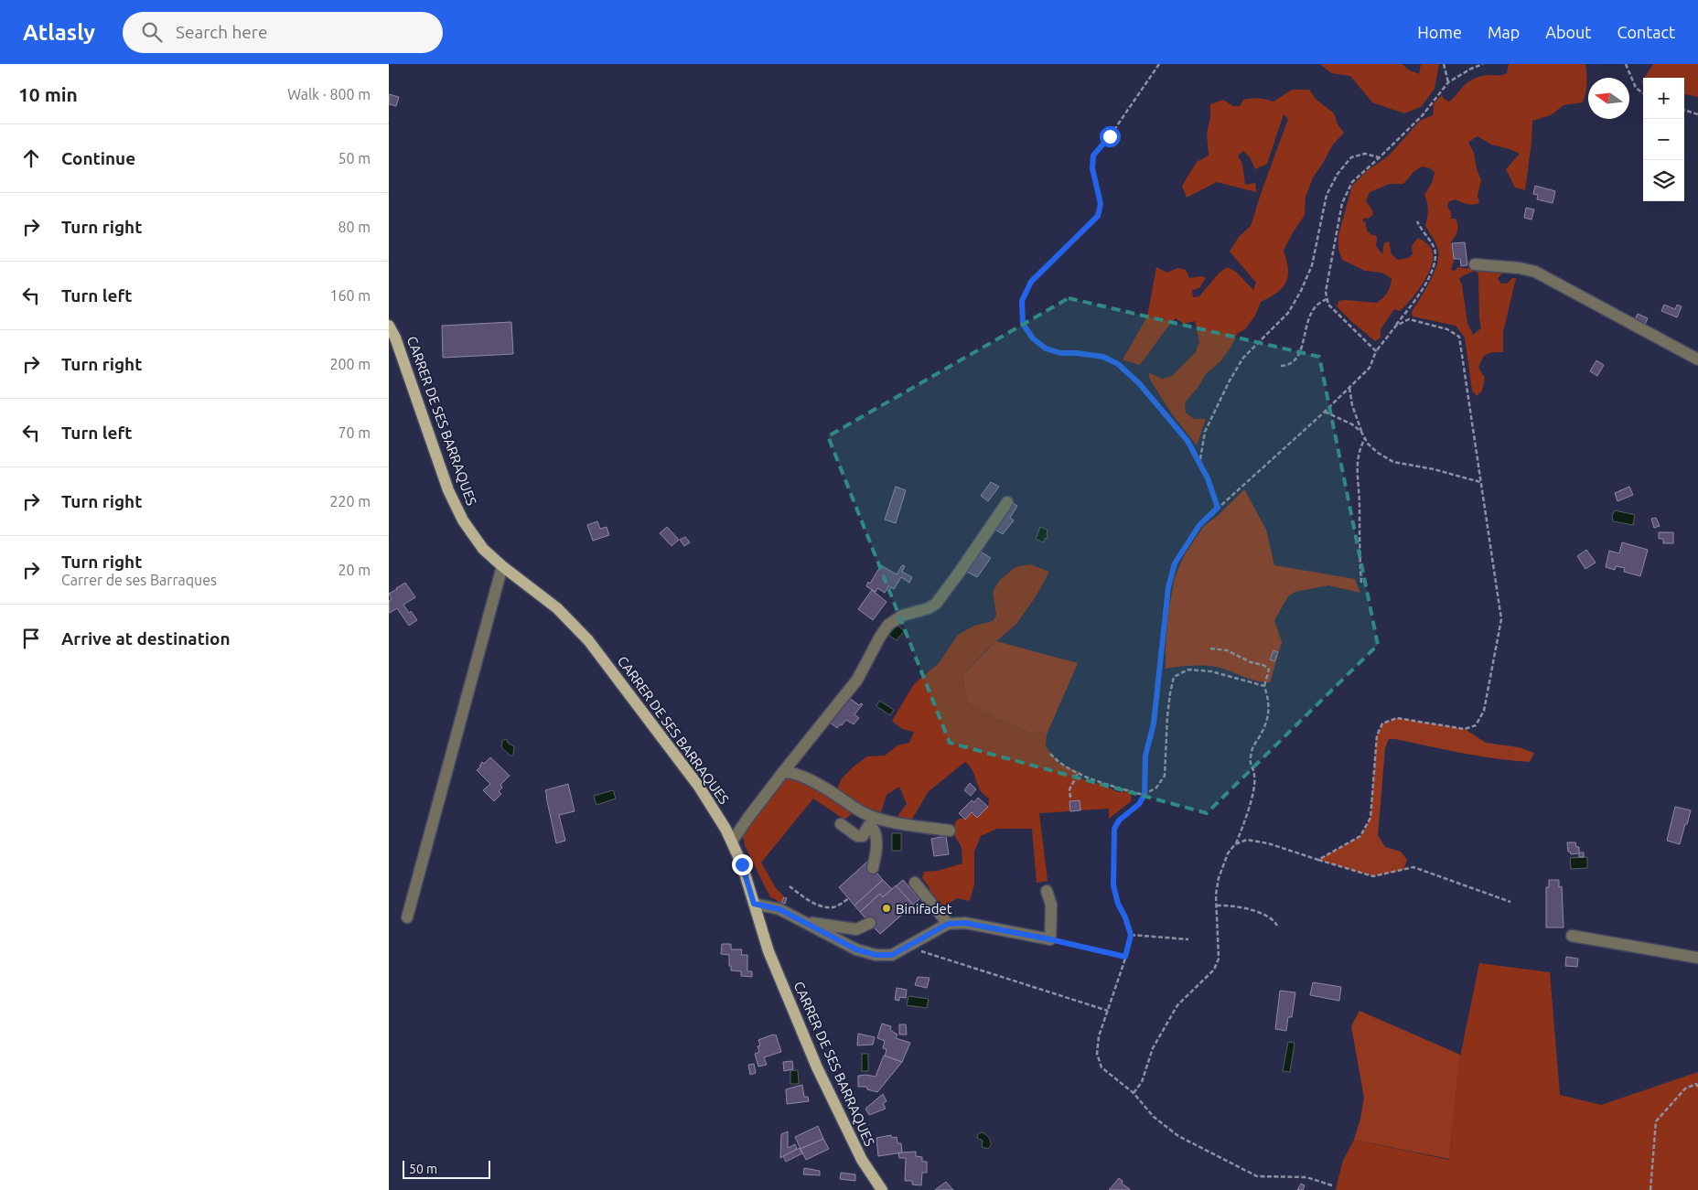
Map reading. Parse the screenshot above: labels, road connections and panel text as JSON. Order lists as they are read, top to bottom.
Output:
{
  "streets": {
    "main road": ["CARRER DE SES BARRAQUES"]
  },
  "places": ["Binifadet"],
  "scale_bar": "50 m",
  "north": "left",
  "page": {
    "header": "Atlasly",
    "search": "Search here",
    "nav": [
      "Home",
      "Map",
      "About",
      "Contact"
    ],
    "heading": ["10 min", "Walk · 800 m"],
    "map_buttons": ["+", "−"],
    "list": [
      ["Continue", "50 m"],
      ["Turn right", "80 m"],
      ["Turn left", "160 m"],
      ["Turn right", "200 m"],
      ["Turn left", "70 m"],
      ["Turn right", "220 m"],
      ["Turn right", "Carrer de ses Barraques", "20 m"],
      "Arrive at destination"
    ],
    "scale": "50 m"
  }
}
